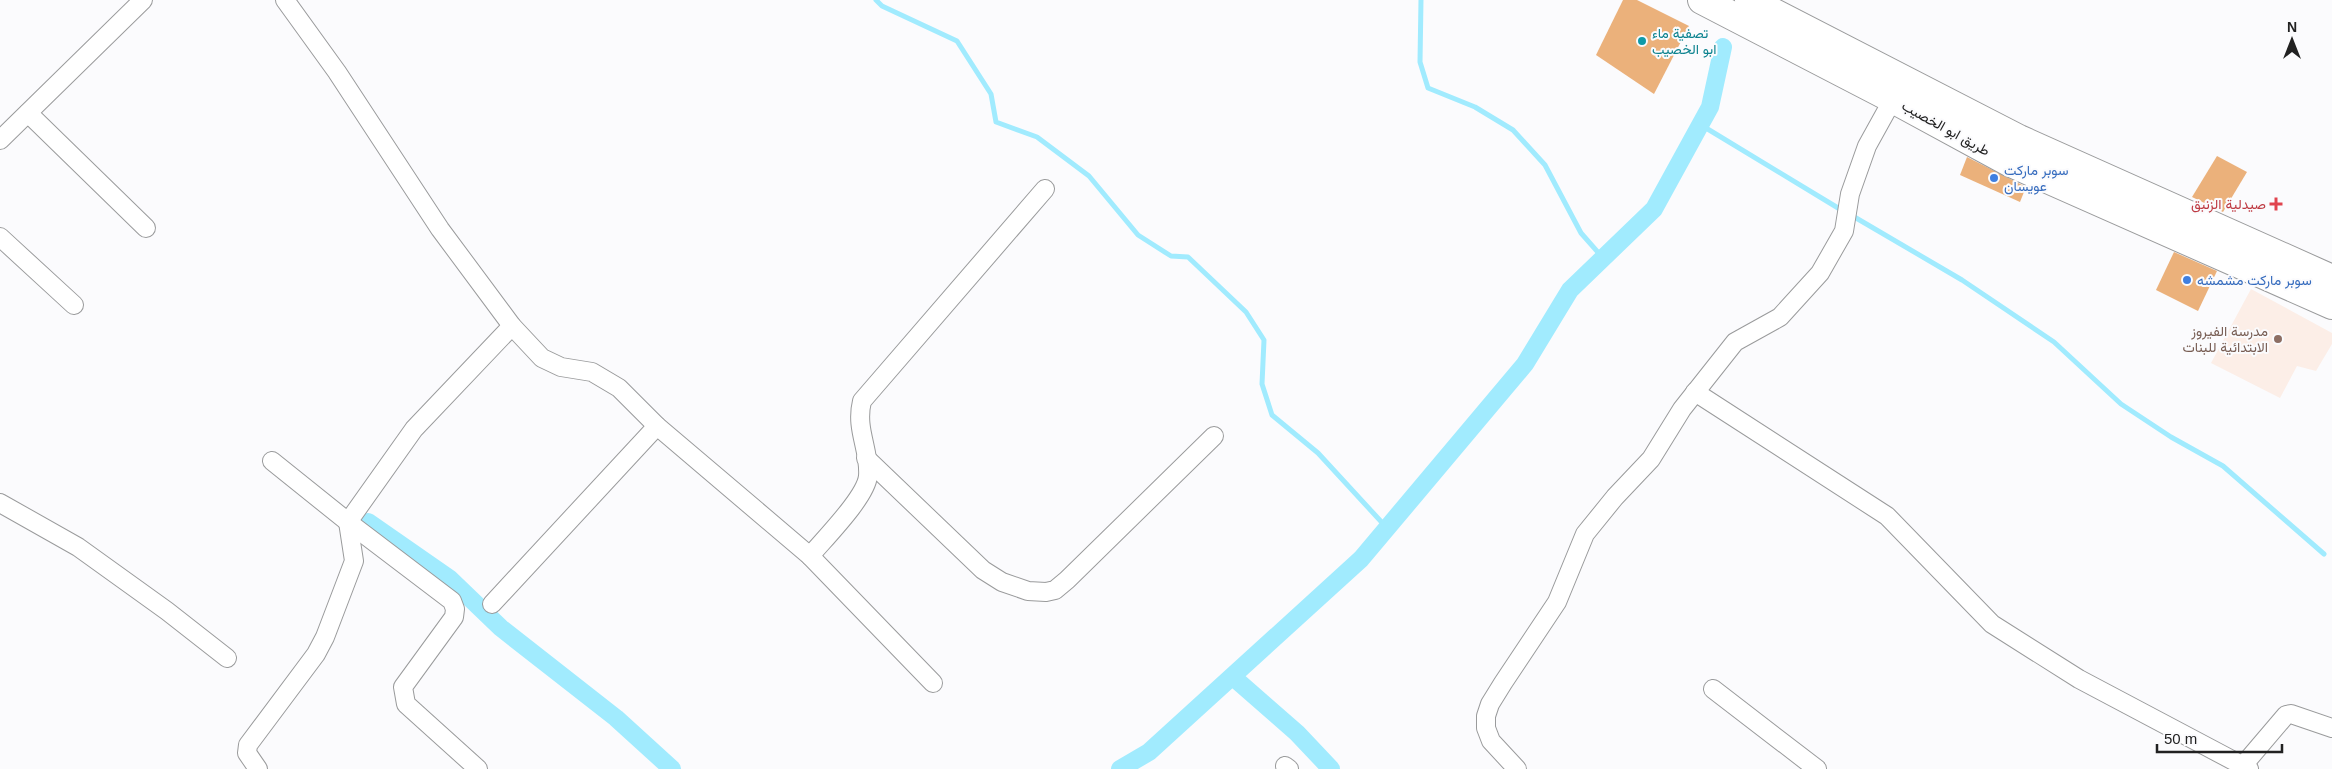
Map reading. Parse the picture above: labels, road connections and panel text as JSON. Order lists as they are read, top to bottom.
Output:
{
  "streets": {
    "main road": ["طريق ابو الخصيب"]
  },
  "places": {
    "other": [
      "تصفية ماء ابو الخصيب",
      "سوبر ماركت عويسان",
      "سوبر ماركت مشمشه",
      "مدرسة الفيروز الابتدائية للبنات"
    ],
    "health": ["صيدلية الزنبق"]
  },
  "scale_bar": "50 m",
  "north": "top"
}
